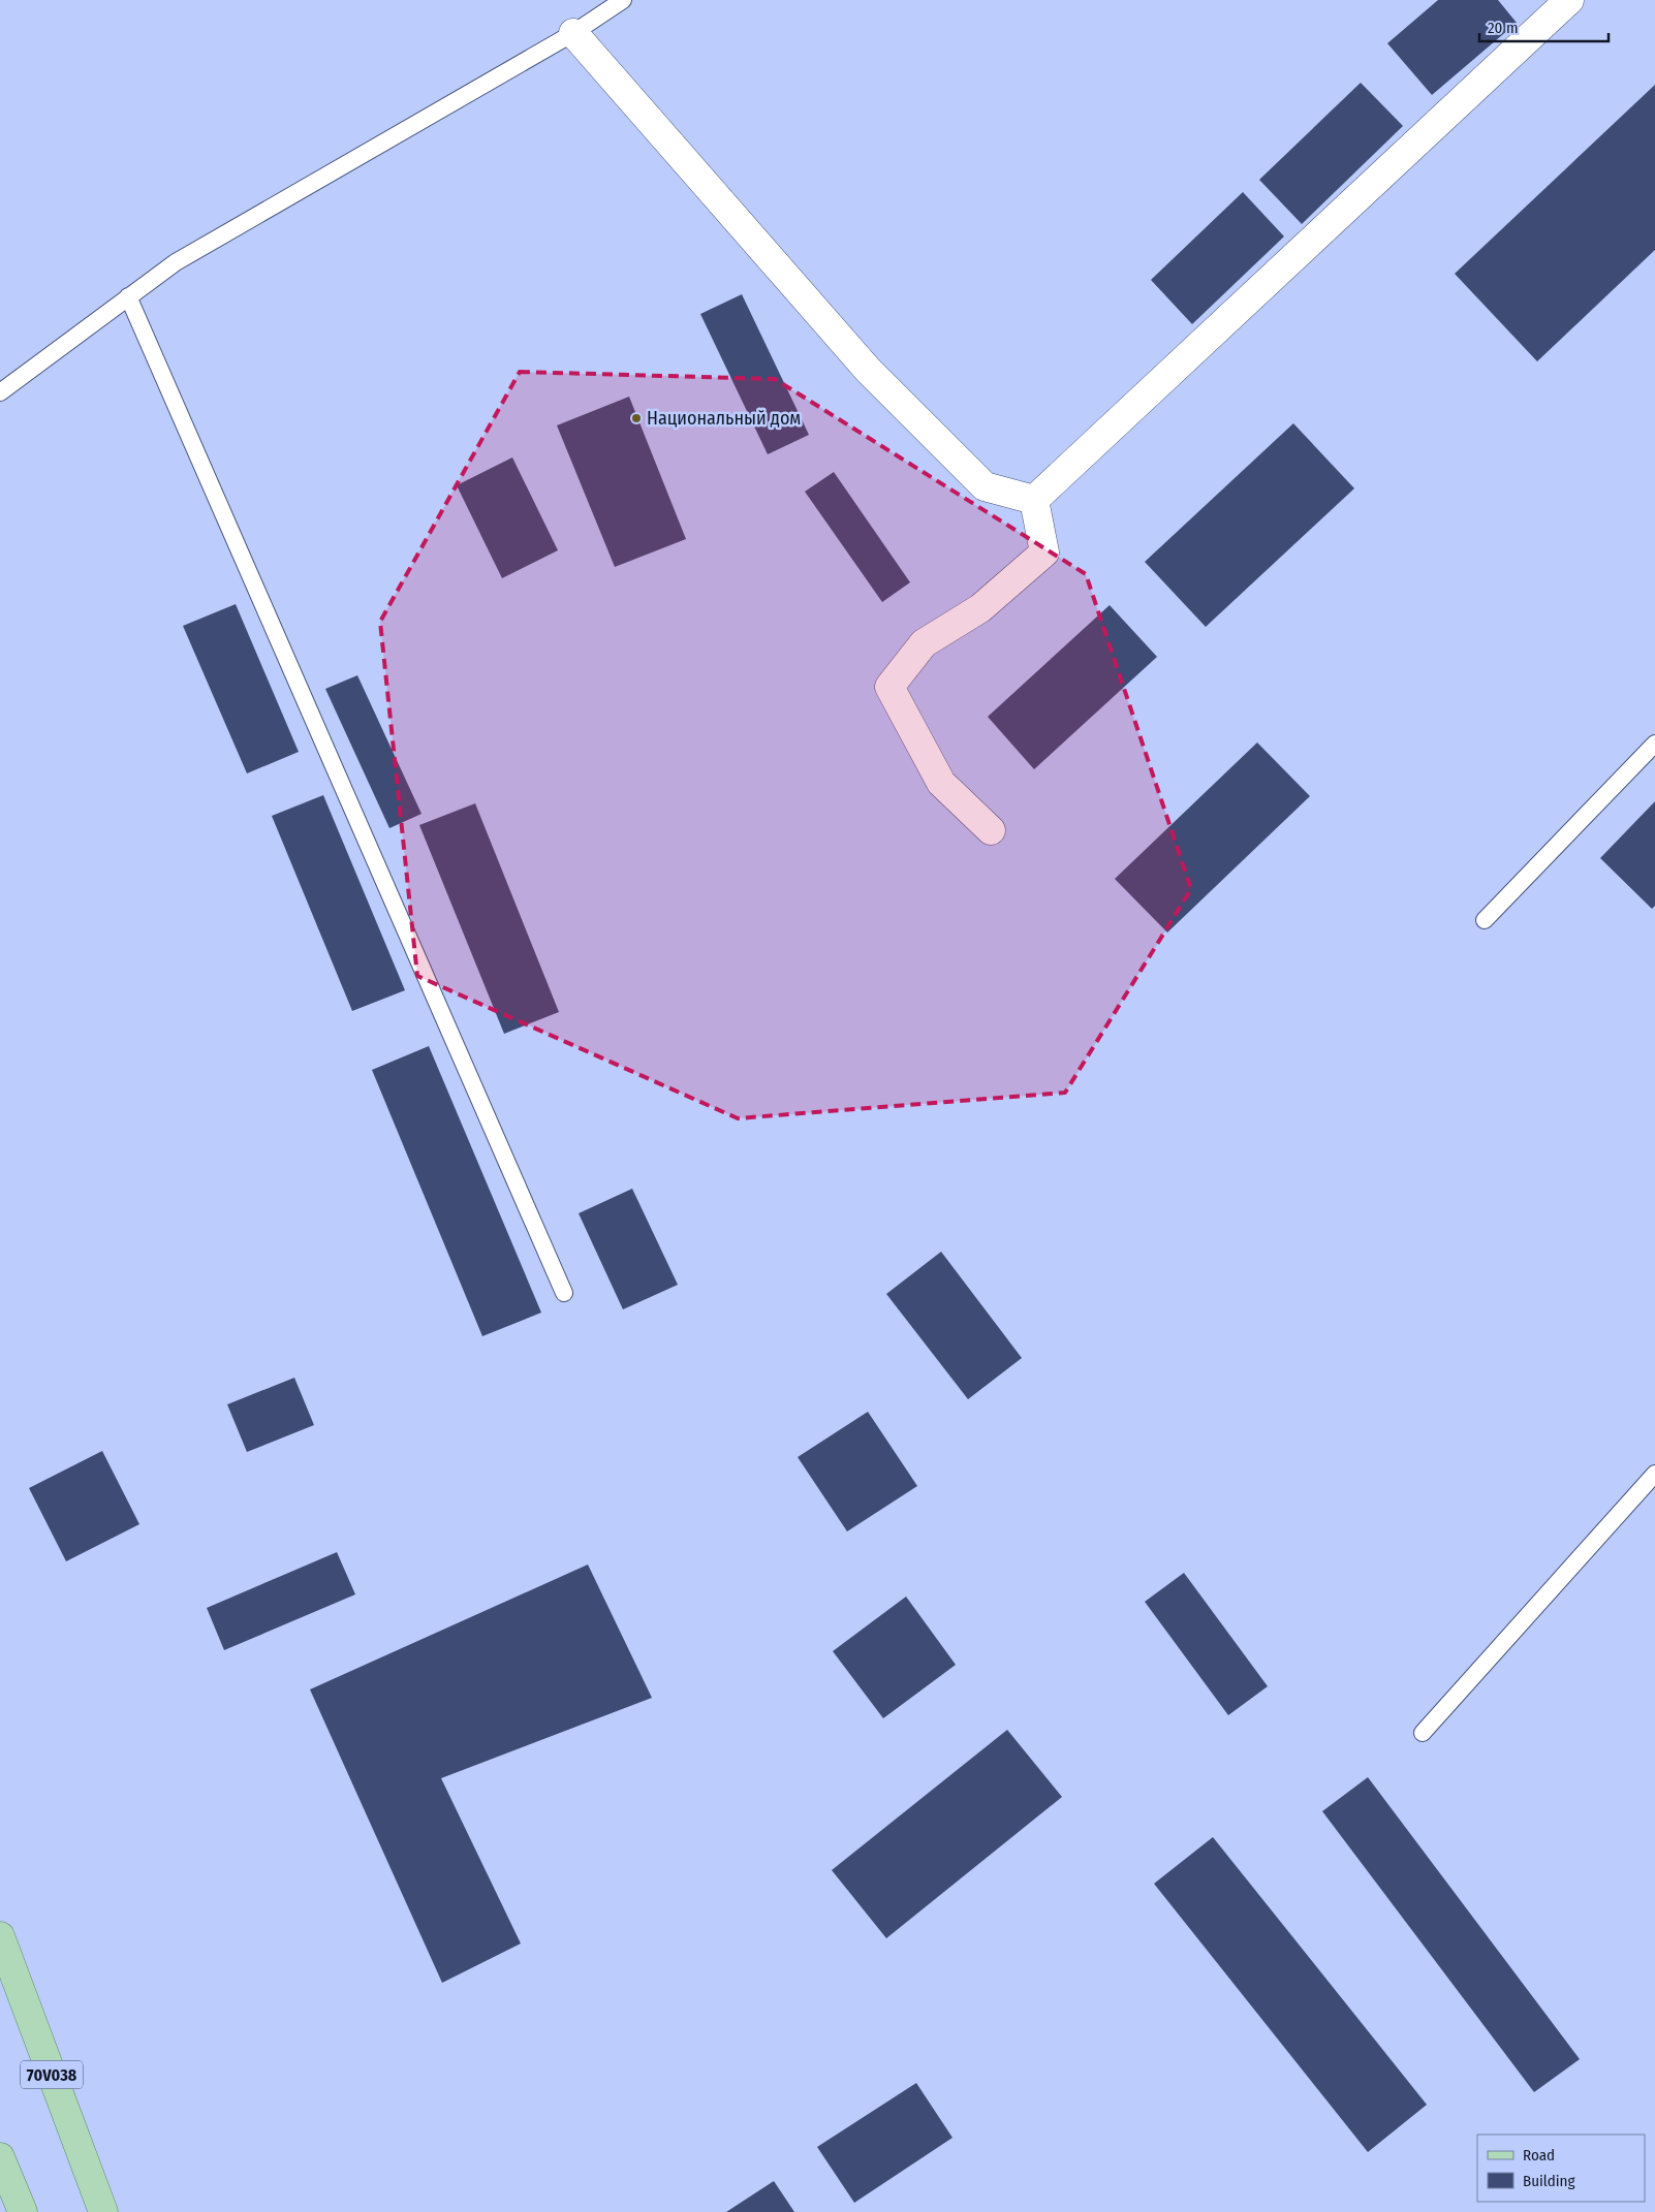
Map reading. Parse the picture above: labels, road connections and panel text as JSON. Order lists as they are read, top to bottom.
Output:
{
  "streets": {
    "main road": ["70V038"]
  },
  "places": ["Национальный дом"],
  "legend": ["Road", "Building"],
  "scale_bar": "20 m"
}
